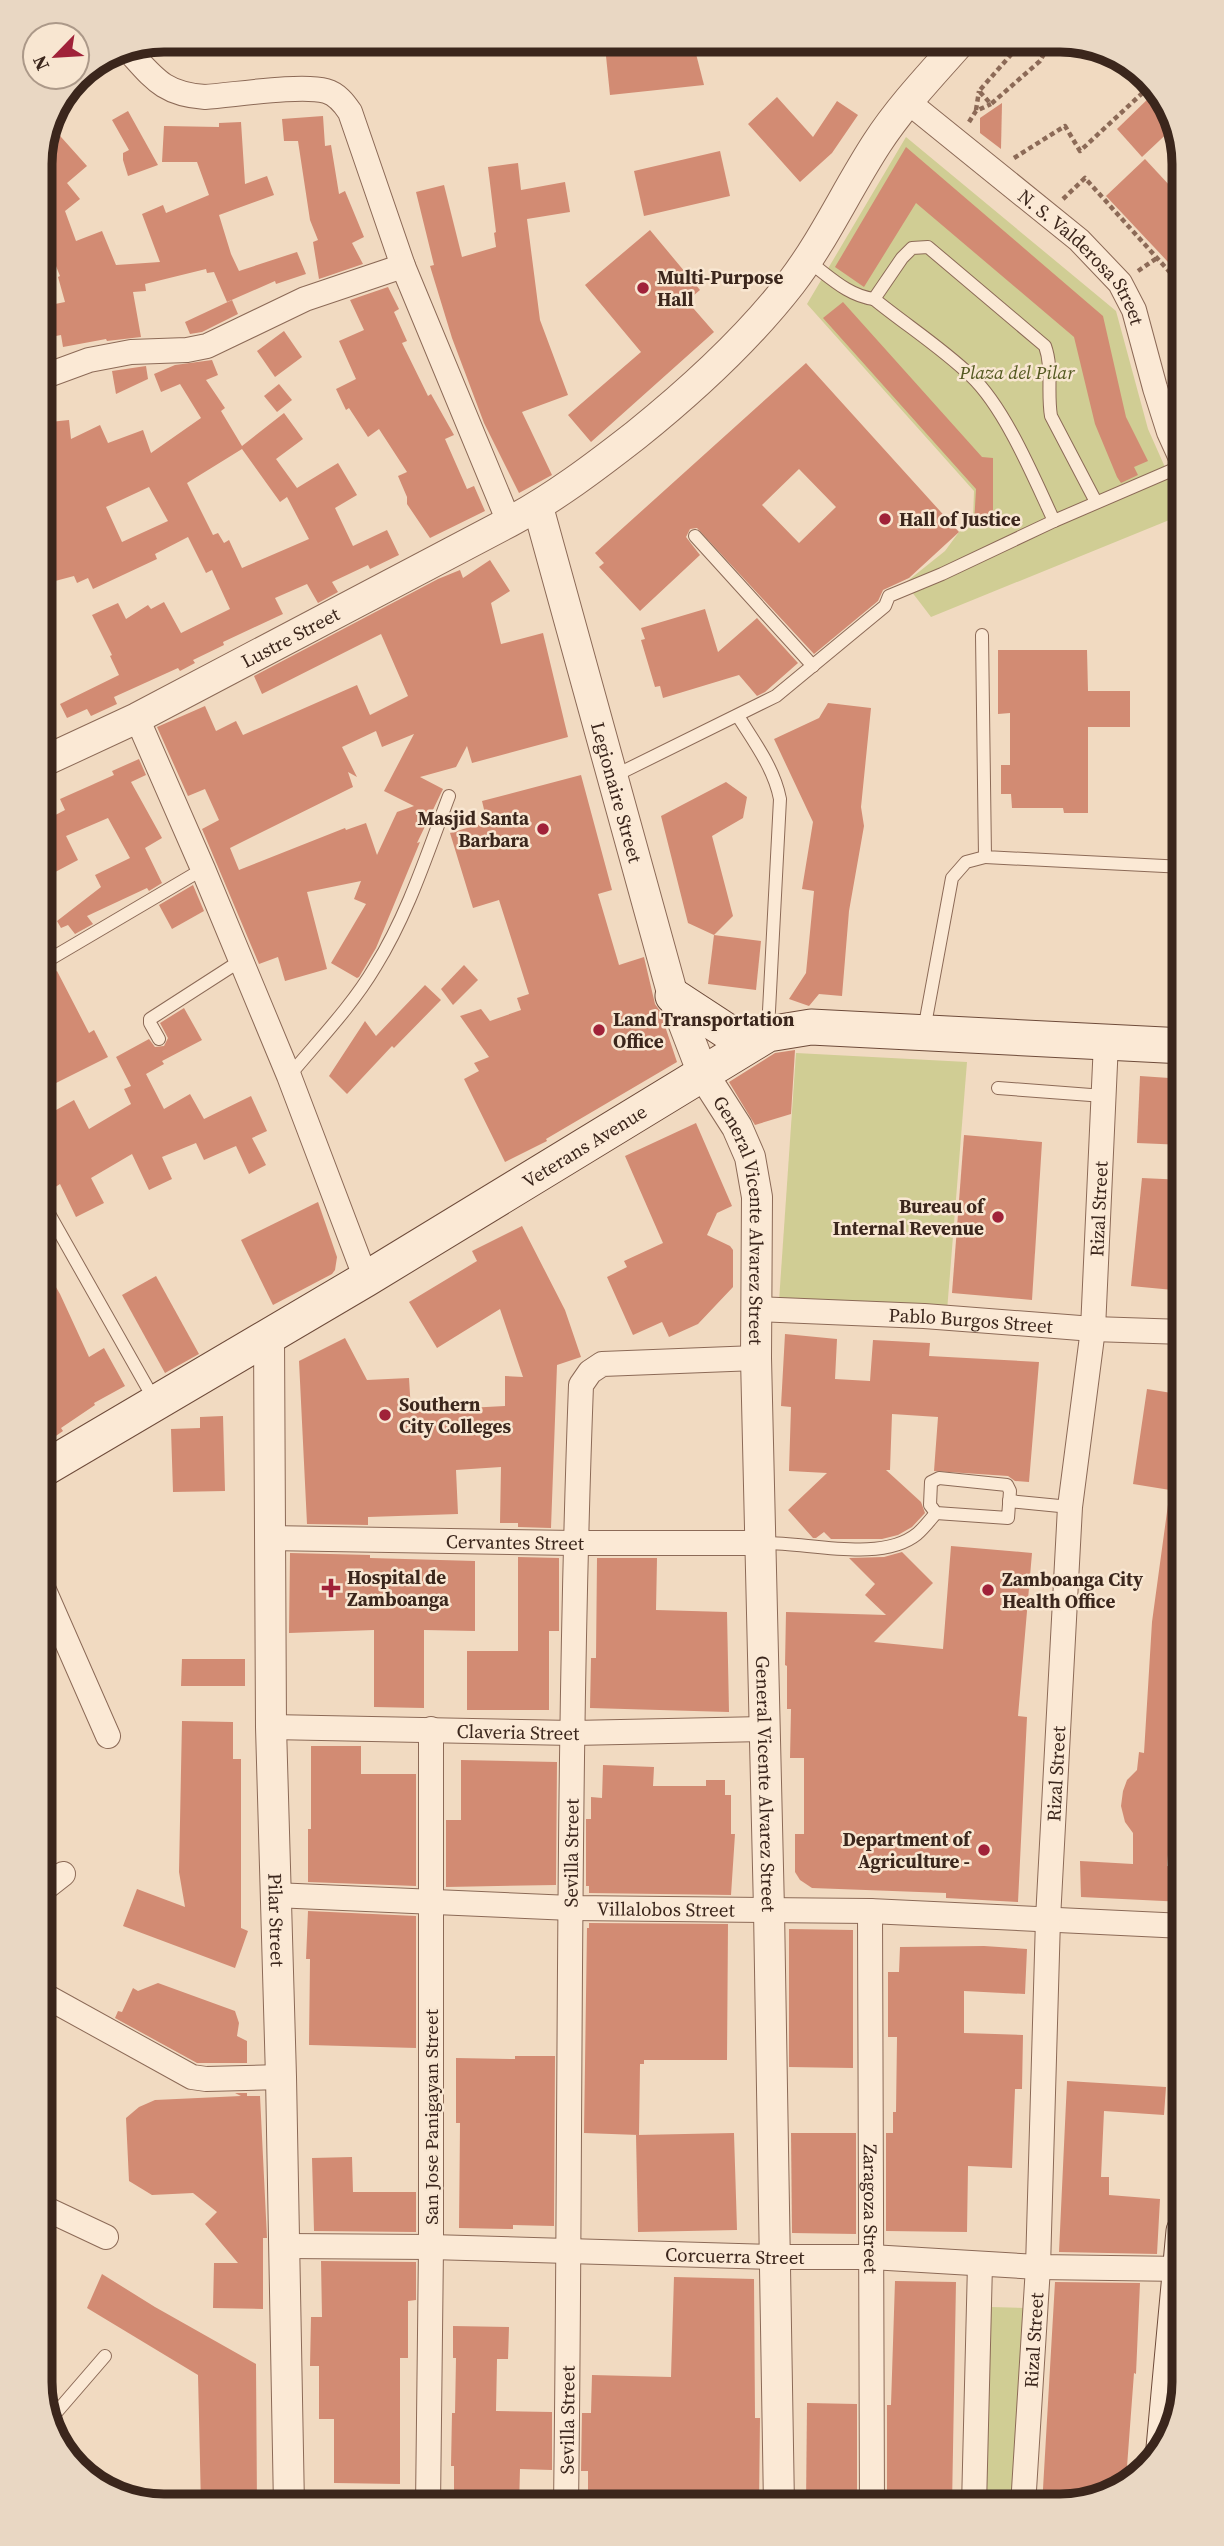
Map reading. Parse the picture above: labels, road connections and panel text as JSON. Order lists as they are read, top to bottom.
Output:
{
  "streets": {
    "main road": ["Veterans Avenue"],
    "street": [
      "N. S. Valderosa Street",
      "Lustre Street",
      "Legionaire Street",
      "Rizal Street",
      "General Vicente Alvarez Street",
      "Pablo Burgos Street",
      "Cervantes Street",
      "Claveria Street",
      "Sevilla Street",
      "Villalobos Street",
      "Pilar Street",
      "San Jose Panigayan Street",
      "Zaragoza Street",
      "Corcuerra Street"
    ]
  },
  "crossings": [
    ["N. S. Valderosa Street", "Lustre Street"],
    ["Lustre Street", "Legionaire Street"],
    ["Legionaire Street", "Veterans Avenue"],
    ["Legionaire Street", "General Vicente Alvarez Street"],
    ["Veterans Avenue", "Rizal Street"],
    ["Veterans Avenue", "General Vicente Alvarez Street"],
    ["Veterans Avenue", "Pilar Street"],
    ["Rizal Street", "Pablo Burgos Street"],
    ["Rizal Street", "Villalobos Street"],
    ["Rizal Street", "Corcuerra Street"],
    ["General Vicente Alvarez Street", "Pablo Burgos Street"],
    ["General Vicente Alvarez Street", "Cervantes Street"],
    ["General Vicente Alvarez Street", "Claveria Street"],
    ["General Vicente Alvarez Street", "Sevilla Street"],
    ["General Vicente Alvarez Street", "Villalobos Street"],
    ["General Vicente Alvarez Street", "Corcuerra Street"],
    ["Cervantes Street", "Sevilla Street"],
    ["Cervantes Street", "Pilar Street"],
    ["Claveria Street", "Sevilla Street"],
    ["Claveria Street", "Pilar Street"],
    ["Claveria Street", "San Jose Panigayan Street"],
    ["Sevilla Street", "Villalobos Street"],
    ["Sevilla Street", "Corcuerra Street"],
    ["Villalobos Street", "Pilar Street"],
    ["Villalobos Street", "San Jose Panigayan Street"],
    ["Villalobos Street", "Zaragoza Street"],
    ["Pilar Street", "Corcuerra Street"],
    ["San Jose Panigayan Street", "Corcuerra Street"],
    ["Zaragoza Street", "Corcuerra Street"]
  ],
  "parks": ["Plaza del Pilar"],
  "places": {
    "other": [
      "Multi-Purpose Hall",
      "Hall of Justice",
      "Masjid Santa Barbara",
      "Land Transportation Office",
      "Bureau of Internal Revenue",
      "Southern City Colleges",
      "Zamboanga City Health Office",
      "Department of Agriculture -"
    ],
    "health": ["Hospital de Zamboanga"]
  },
  "north": "bottom left"
}
